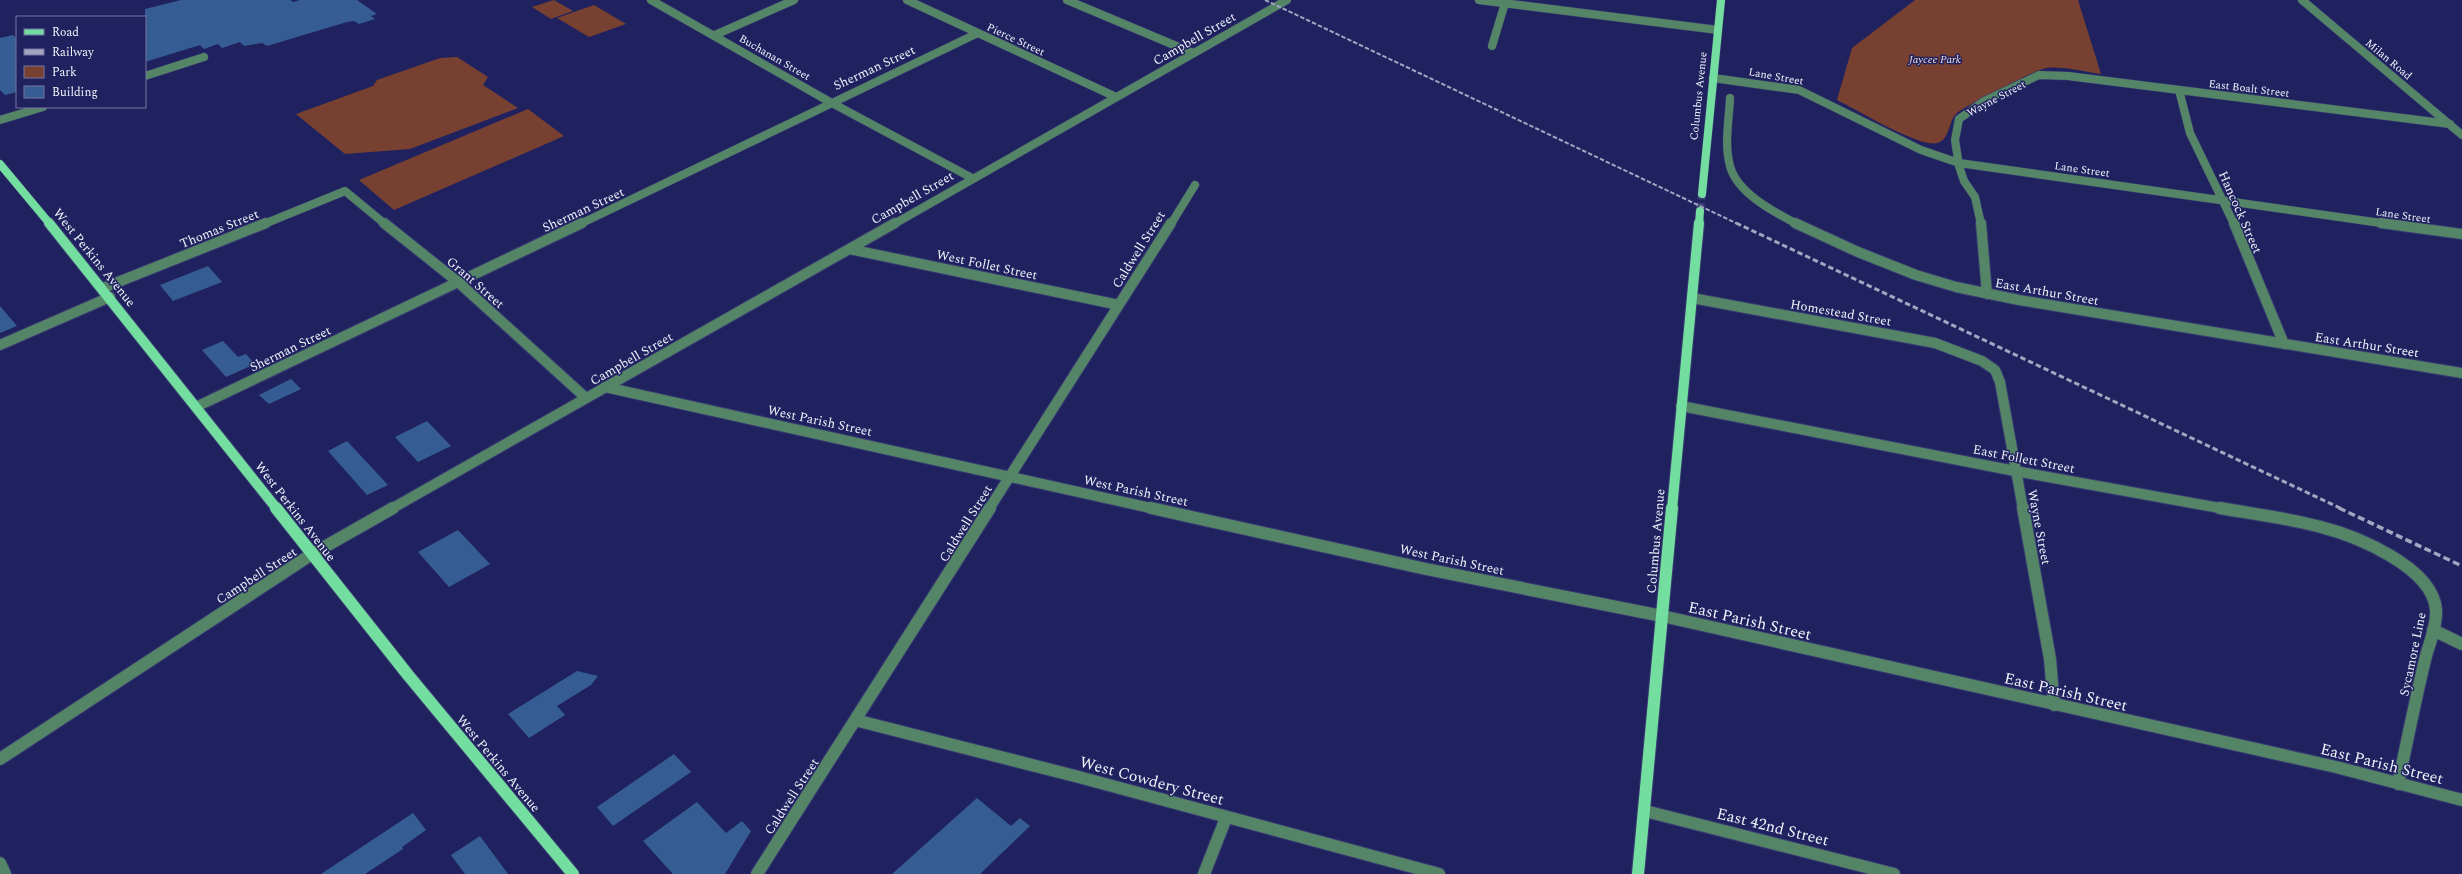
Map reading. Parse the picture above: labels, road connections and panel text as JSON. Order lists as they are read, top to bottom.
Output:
{
  "streets": {
    "main road": ["Columbus Avenue", "West Perkins Avenue"],
    "street": [
      "Campbell Street",
      "Pierce Street",
      "Buchanan Street",
      "Milan Road",
      "Sherman Street",
      "Lane Street",
      "East Boalt Street",
      "Wayne Street",
      "Hancock Street",
      "Thomas Street",
      "Caldwell Street",
      "West Follet Street",
      "Grant Street",
      "East Arthur Street",
      "Homestead Street",
      "West Parish Street",
      "East Follett Street",
      "East Parish Street",
      "Sycamore Line",
      "West Cowdery Street",
      "East 42nd Street"
    ]
  },
  "crossings": [
    ["Campbell Street", "Pierce Street"],
    ["Campbell Street", "Buchanan Street"],
    ["Campbell Street", "West Perkins Avenue"],
    ["Campbell Street", "West Follet Street"],
    ["Campbell Street", "Grant Street"],
    ["Campbell Street", "West Parish Street"],
    ["Pierce Street", "Sherman Street"],
    ["Buchanan Street", "Sherman Street"],
    ["Milan Road", "East Boalt Street"],
    ["Sherman Street", "West Perkins Avenue"],
    ["Sherman Street", "Grant Street"],
    ["Lane Street", "Columbus Avenue"],
    ["Lane Street", "Wayne Street"],
    ["Lane Street", "Hancock Street"],
    ["East Boalt Street", "Wayne Street"],
    ["East Boalt Street", "Hancock Street"],
    ["Columbus Avenue", "Homestead Street"],
    ["Columbus Avenue", "West Parish Street"],
    ["Columbus Avenue", "East Follett Street"],
    ["Columbus Avenue", "East Parish Street"],
    ["Columbus Avenue", "East 42nd Street"],
    ["Wayne Street", "East Arthur Street"],
    ["Wayne Street", "Homestead Street"],
    ["Wayne Street", "East Follett Street"],
    ["Wayne Street", "East Parish Street"],
    ["Hancock Street", "East Arthur Street"],
    ["Thomas Street", "West Perkins Avenue"],
    ["Thomas Street", "Grant Street"],
    ["Caldwell Street", "West Follet Street"],
    ["Caldwell Street", "West Parish Street"],
    ["Caldwell Street", "West Cowdery Street"],
    ["West Parish Street", "East Parish Street"],
    ["East Follett Street", "Sycamore Line"],
    ["East Parish Street", "Sycamore Line"]
  ],
  "parks": ["Jaycee Park"],
  "legend": [
    "Road",
    "Railway",
    "Park",
    "Building"
  ]
}
